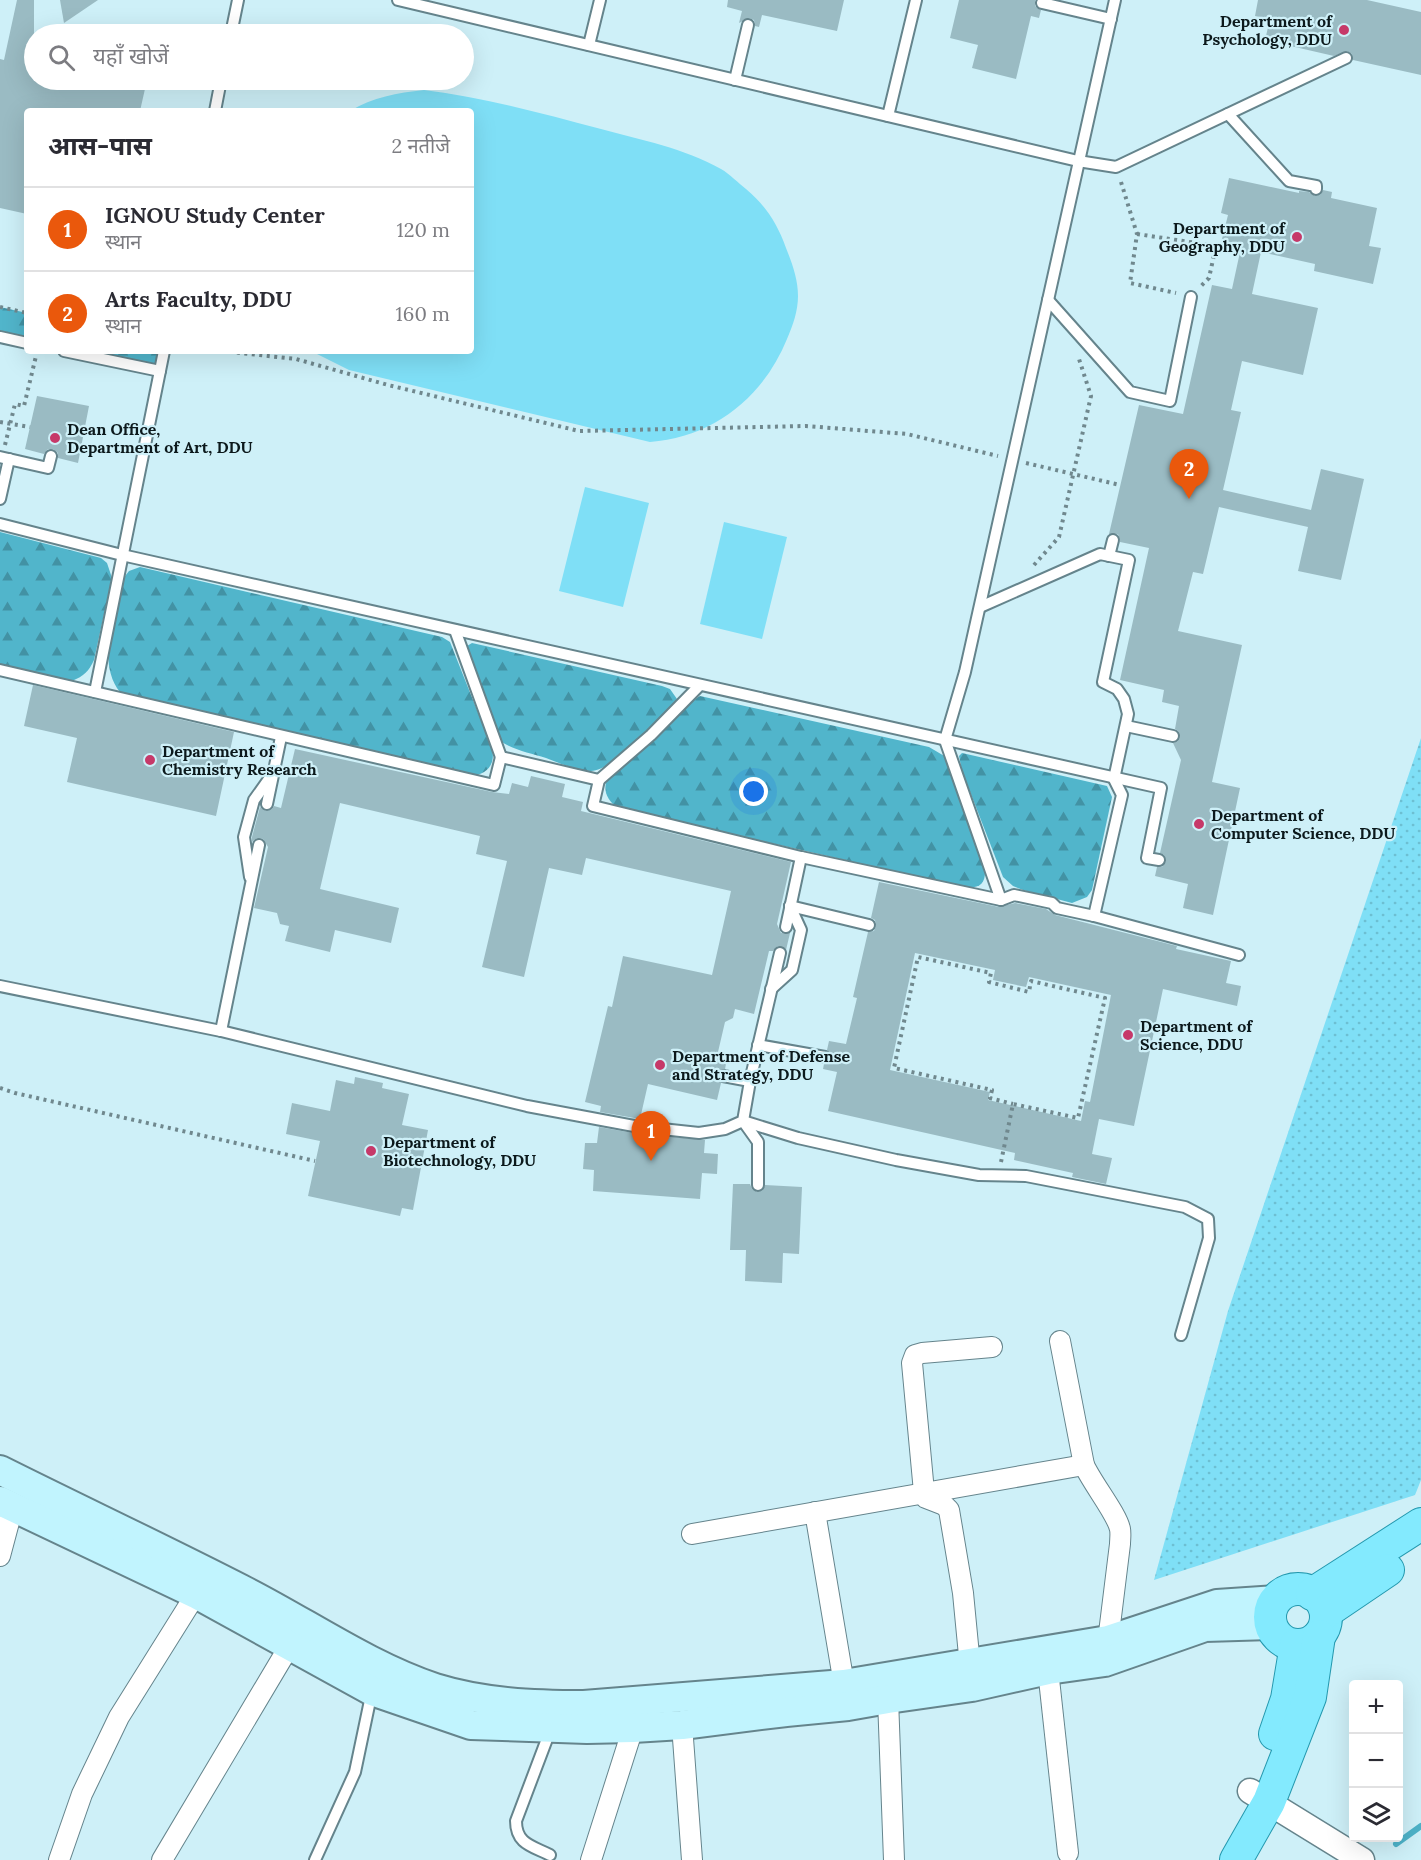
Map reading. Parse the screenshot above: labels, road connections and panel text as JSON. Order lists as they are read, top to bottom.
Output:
{
  "places": [
    "Department of Psychology, DDU",
    "Department of Geography, DDU",
    "Dean Office, Department of Art, DDU",
    "Department of Chemistry Research",
    "Department of Computer Science, DDU",
    "Department of Science, DDU",
    "Department of Defense and Strategy, DDU",
    "Department of Biotechnology, DDU"
  ],
  "page": {
    "search": "यहाँ खोजें",
    "heading": ["आस-पास", "2 नतीजे"],
    "list": [
      {
        "mark": "1",
        "name": "IGNOU Study Center",
        "note": "स्थान",
        "value": "120 m"
      },
      {
        "mark": "2",
        "name": "Arts Faculty, DDU",
        "note": "स्थान",
        "value": "160 m"
      }
    ],
    "pins": ["2", "1"],
    "map_buttons": ["+", "−"]
  }
}
